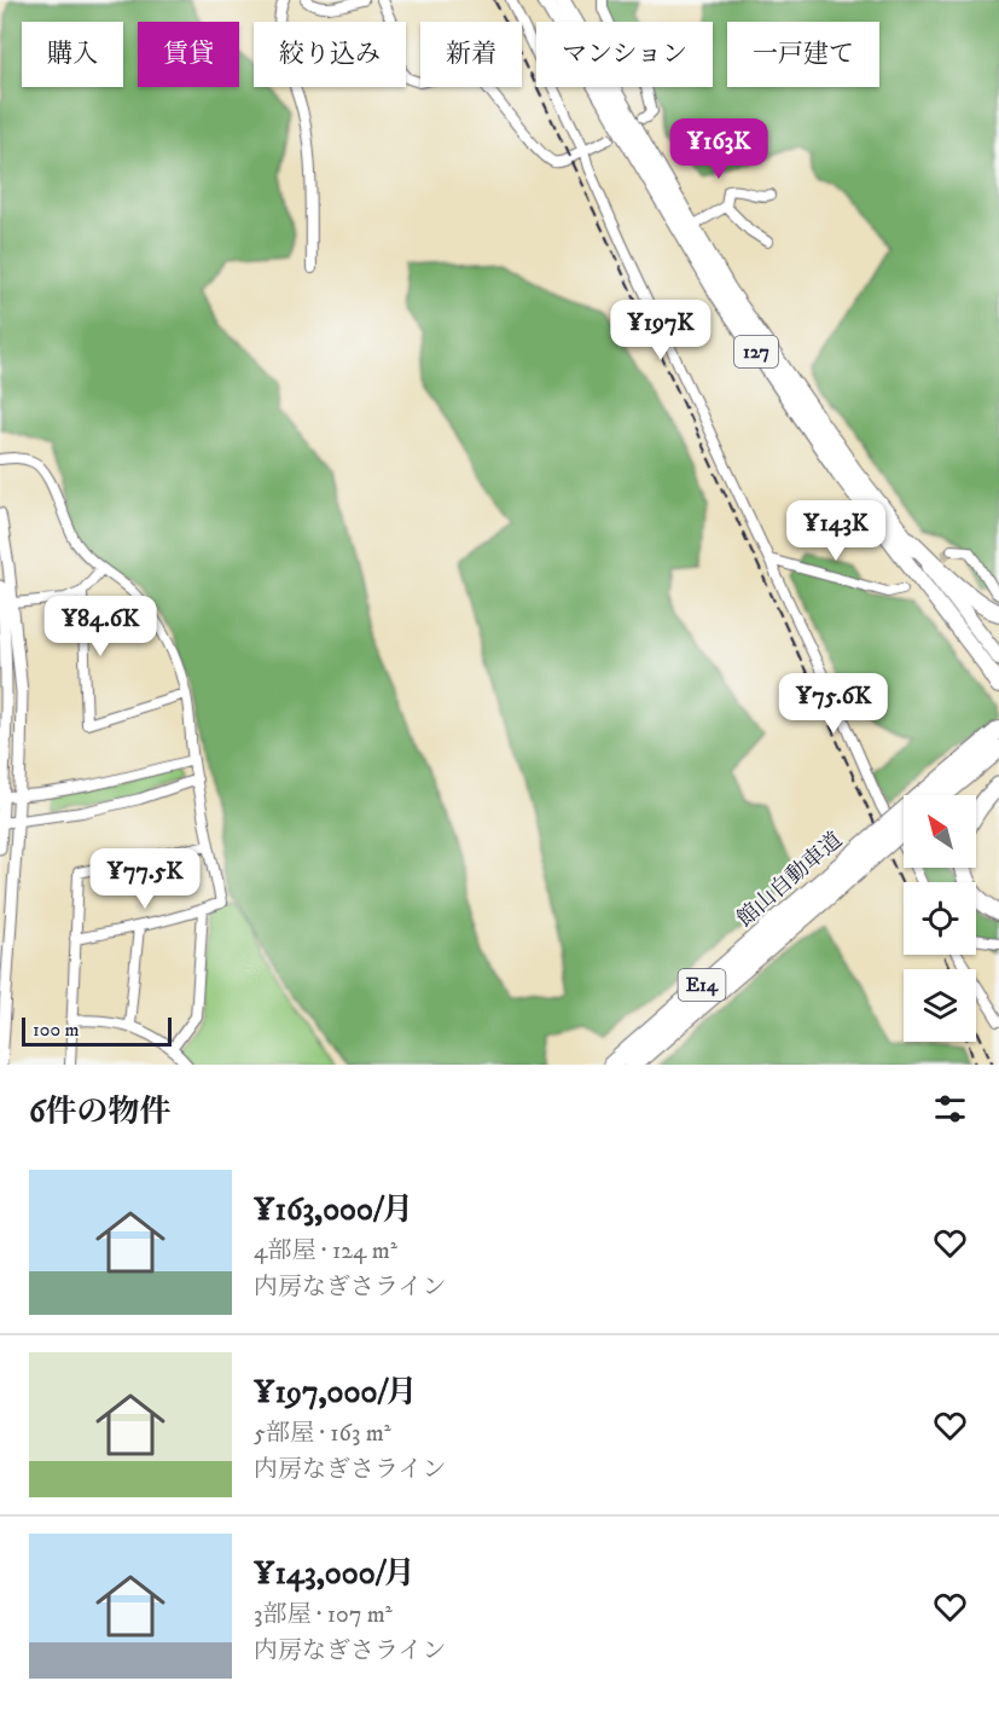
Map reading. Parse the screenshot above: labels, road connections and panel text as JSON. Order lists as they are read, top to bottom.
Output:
{
  "streets": {
    "highway": ["127", "館山自動車道", "E14"]
  },
  "scale_bar": "100 m",
  "north": "top left",
  "page": {
    "chip": [
      "購入",
      "賃貸",
      "絞り込み",
      "新着",
      "マンション",
      "一戸建て"
    ],
    "price": [
      "¥163K",
      "¥197K",
      "¥143K",
      "¥84.6K",
      "¥75.6K",
      "¥77.5K"
    ],
    "scale": "100 m",
    "heading": "6件の物件",
    "list": [
      {
        "name": "¥163,000/月",
        "note": "4部屋 · 124 m² · 内房なぎさライン"
      },
      {
        "name": "¥197,000/月",
        "note": "5部屋 · 163 m² · 内房なぎさライン"
      },
      {
        "name": "¥143,000/月",
        "note": "3部屋 · 107 m² · 内房なぎさライン"
      }
    ]
  }
}
